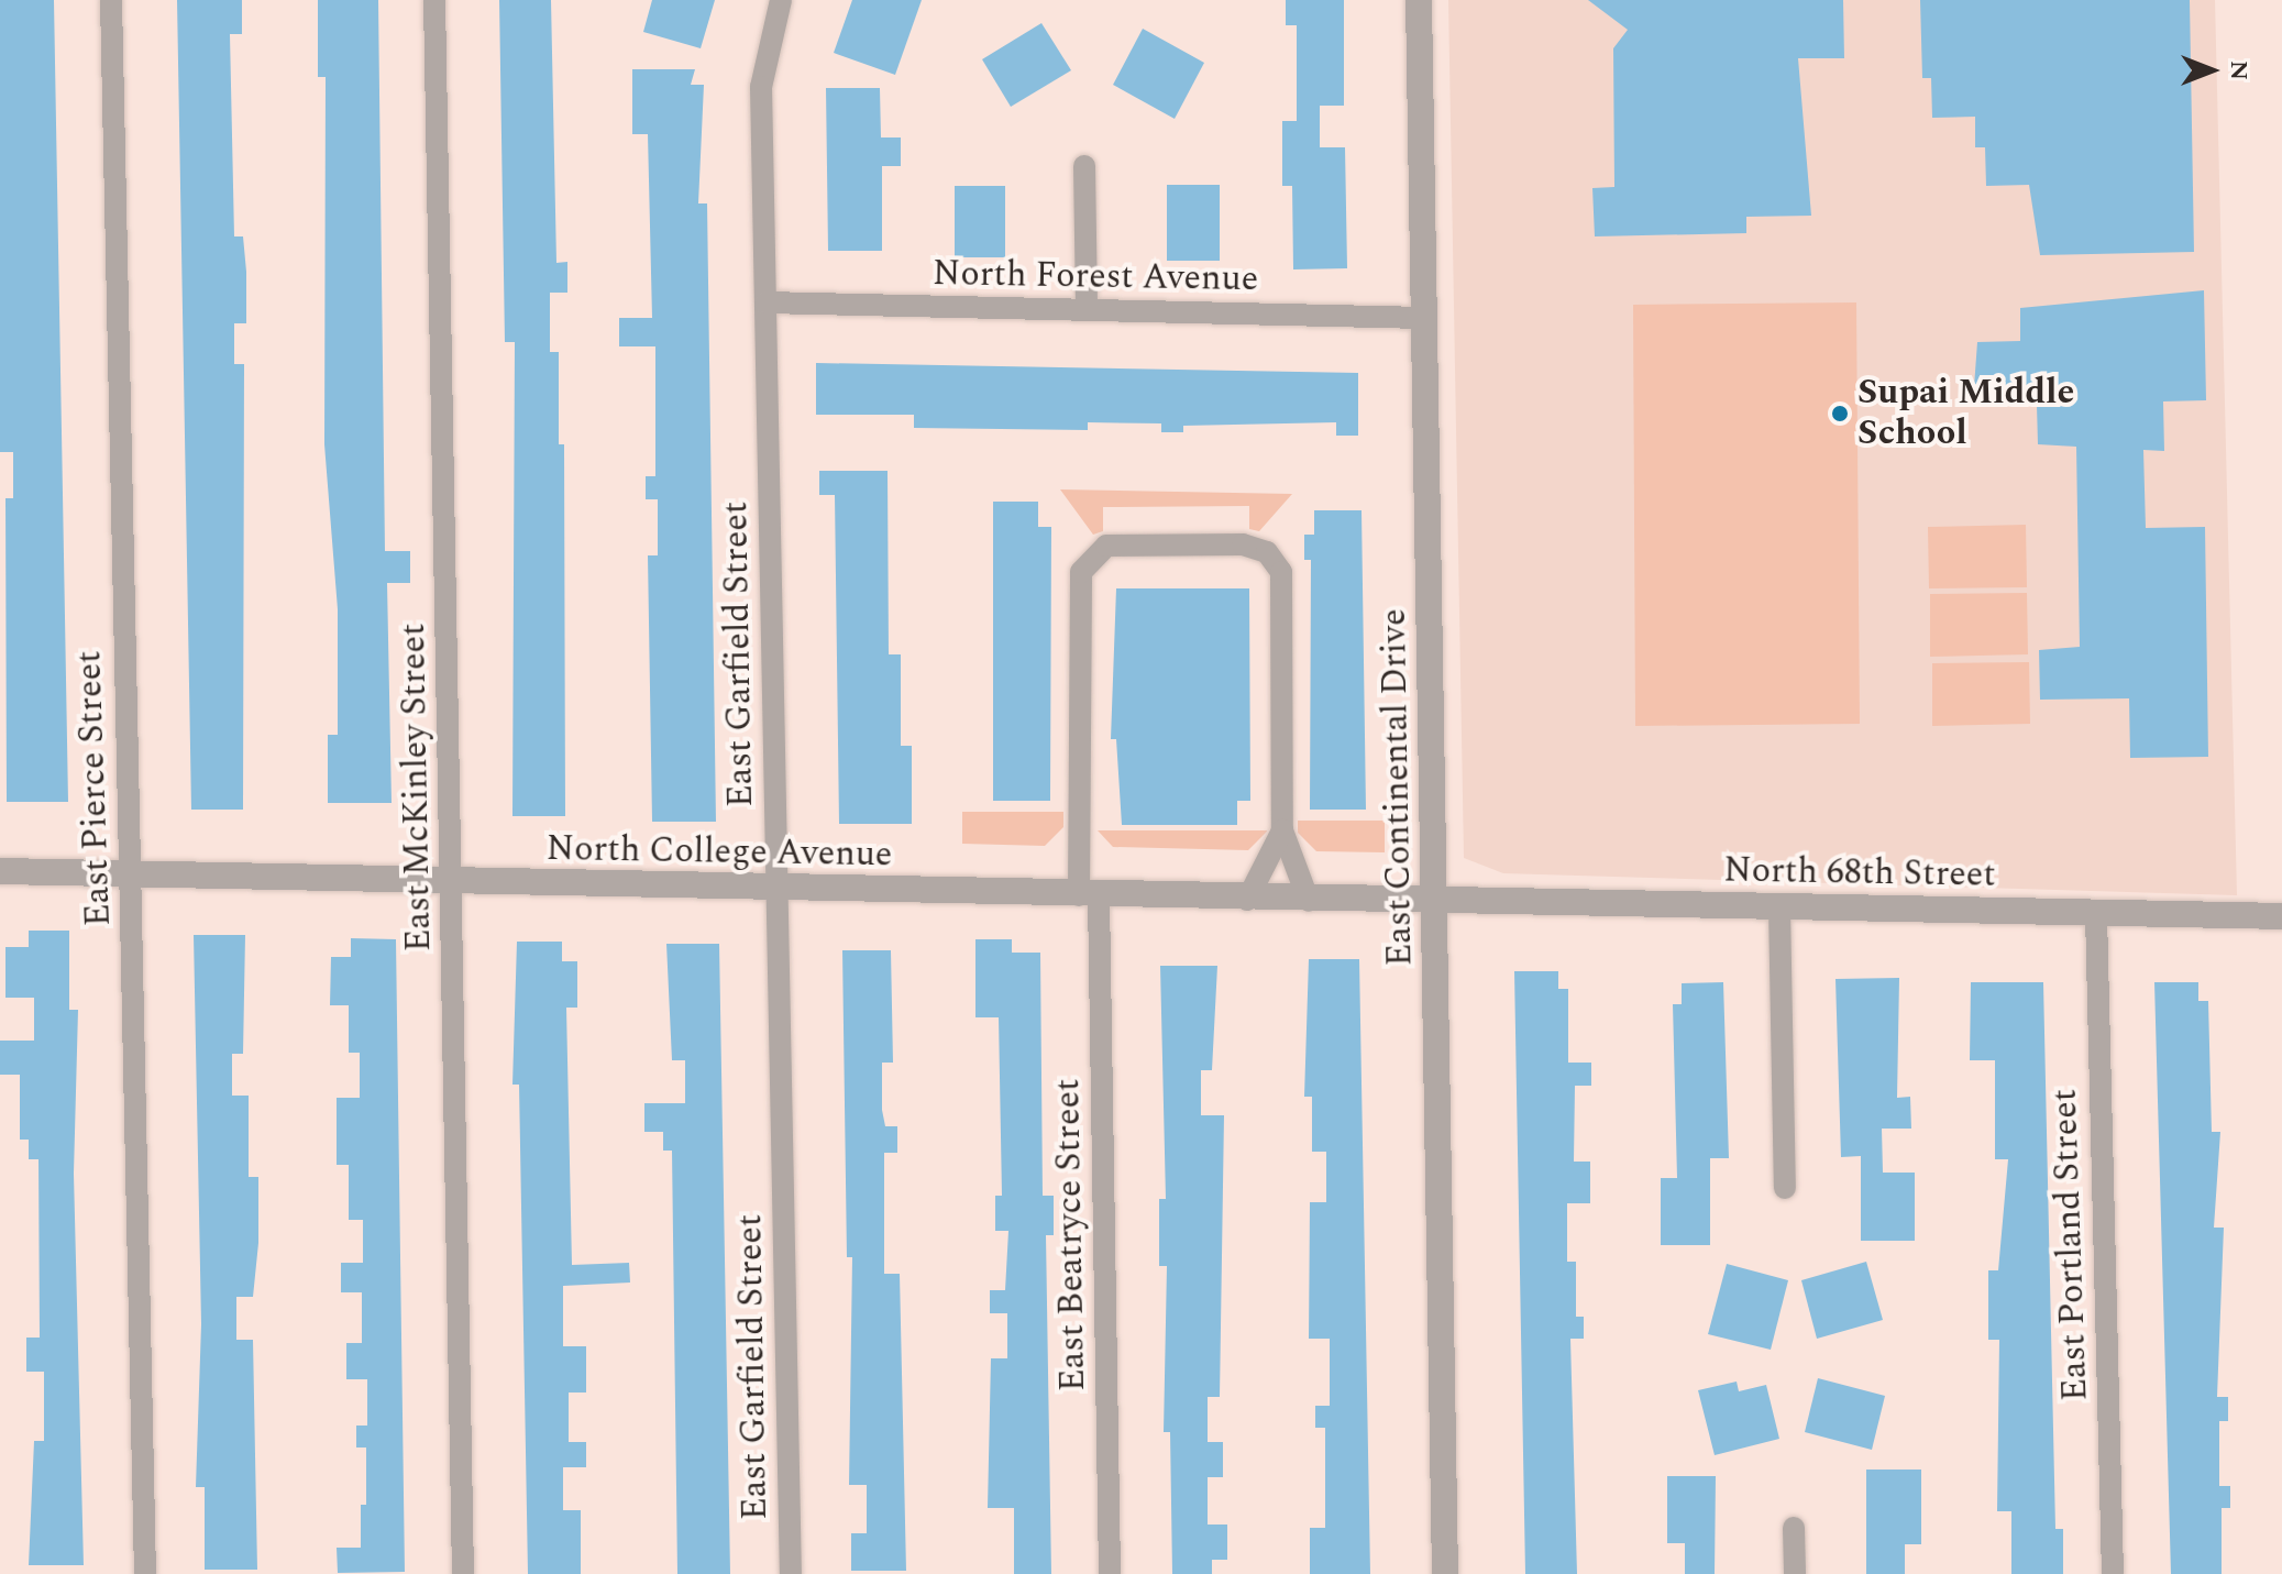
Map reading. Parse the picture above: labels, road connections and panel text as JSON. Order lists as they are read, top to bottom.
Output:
{
  "streets": {
    "street": [
      "North Forest Avenue",
      "East Garfield Street",
      "East McKinley Street",
      "East Continental Drive",
      "East Pierce Street",
      "North College Avenue",
      "North 68th Street",
      "East Beatryce Street",
      "East Portland Street"
    ]
  },
  "crossings": [
    ["North Forest Avenue", "East Garfield Street"],
    ["North Forest Avenue", "East Continental Drive"],
    ["East Garfield Street", "North College Avenue"],
    ["East McKinley Street", "North College Avenue"],
    ["East Continental Drive", "North College Avenue"],
    ["East Continental Drive", "North 68th Street"],
    ["East Pierce Street", "North College Avenue"],
    ["North College Avenue", "North 68th Street"],
    ["North College Avenue", "East Beatryce Street"],
    ["North 68th Street", "East Portland Street"]
  ],
  "places": ["Supai Middle School"],
  "north": "right"
}
